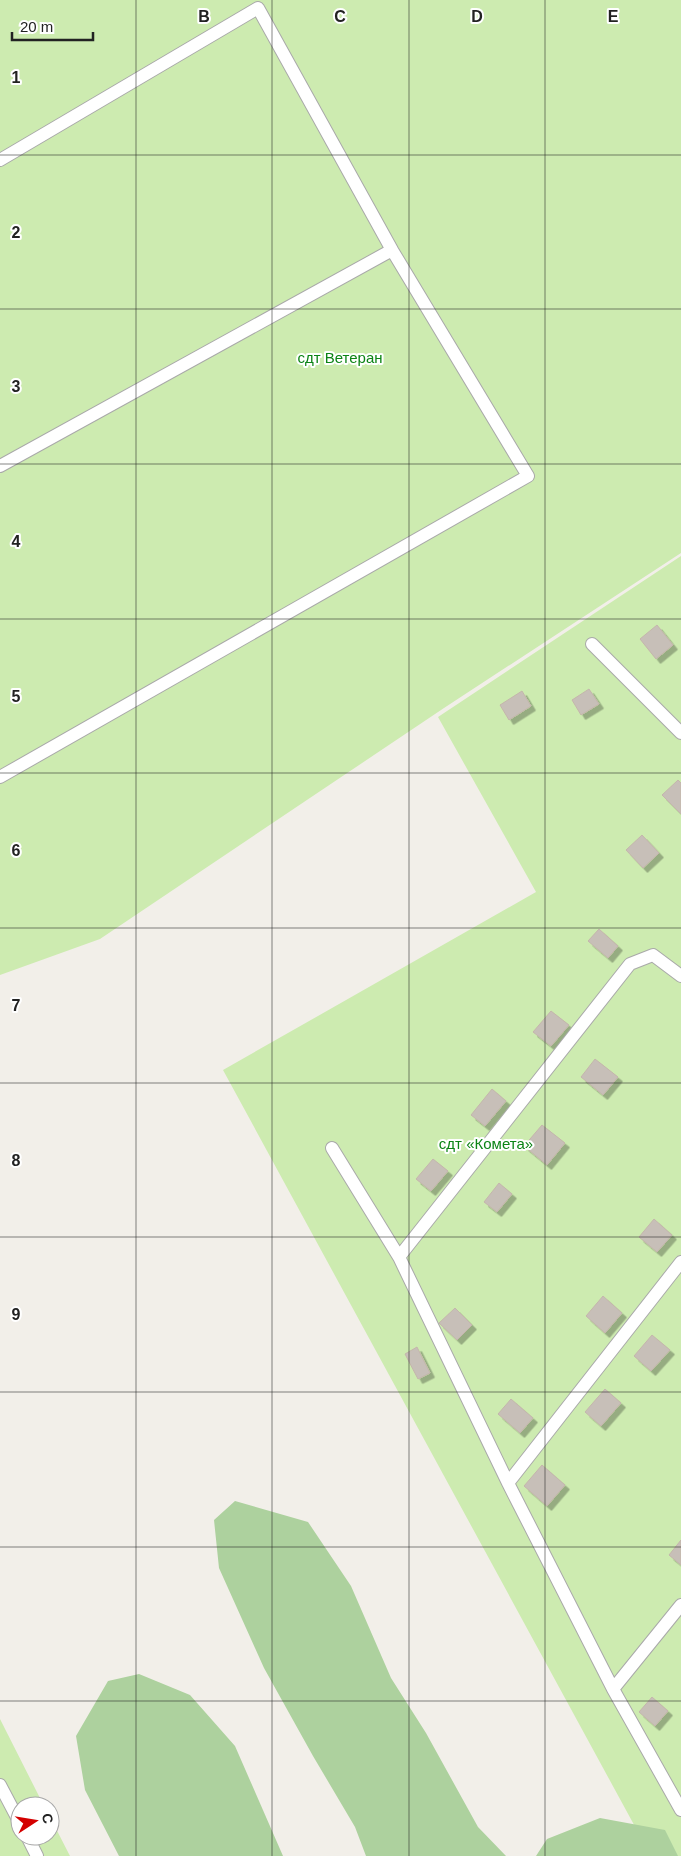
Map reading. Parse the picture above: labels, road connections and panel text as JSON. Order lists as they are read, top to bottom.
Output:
{
  "parks": ["сдт Ветеран", "сдт «Комета»"],
  "scale_bar": "20 m",
  "north": "right",
  "grid": {
    "columns": [
      "B",
      "C",
      "D",
      "E"
    ],
    "rows": [
      "1",
      "2",
      "3",
      "4",
      "5",
      "6",
      "7",
      "8",
      "9"
    ]
  }
}
